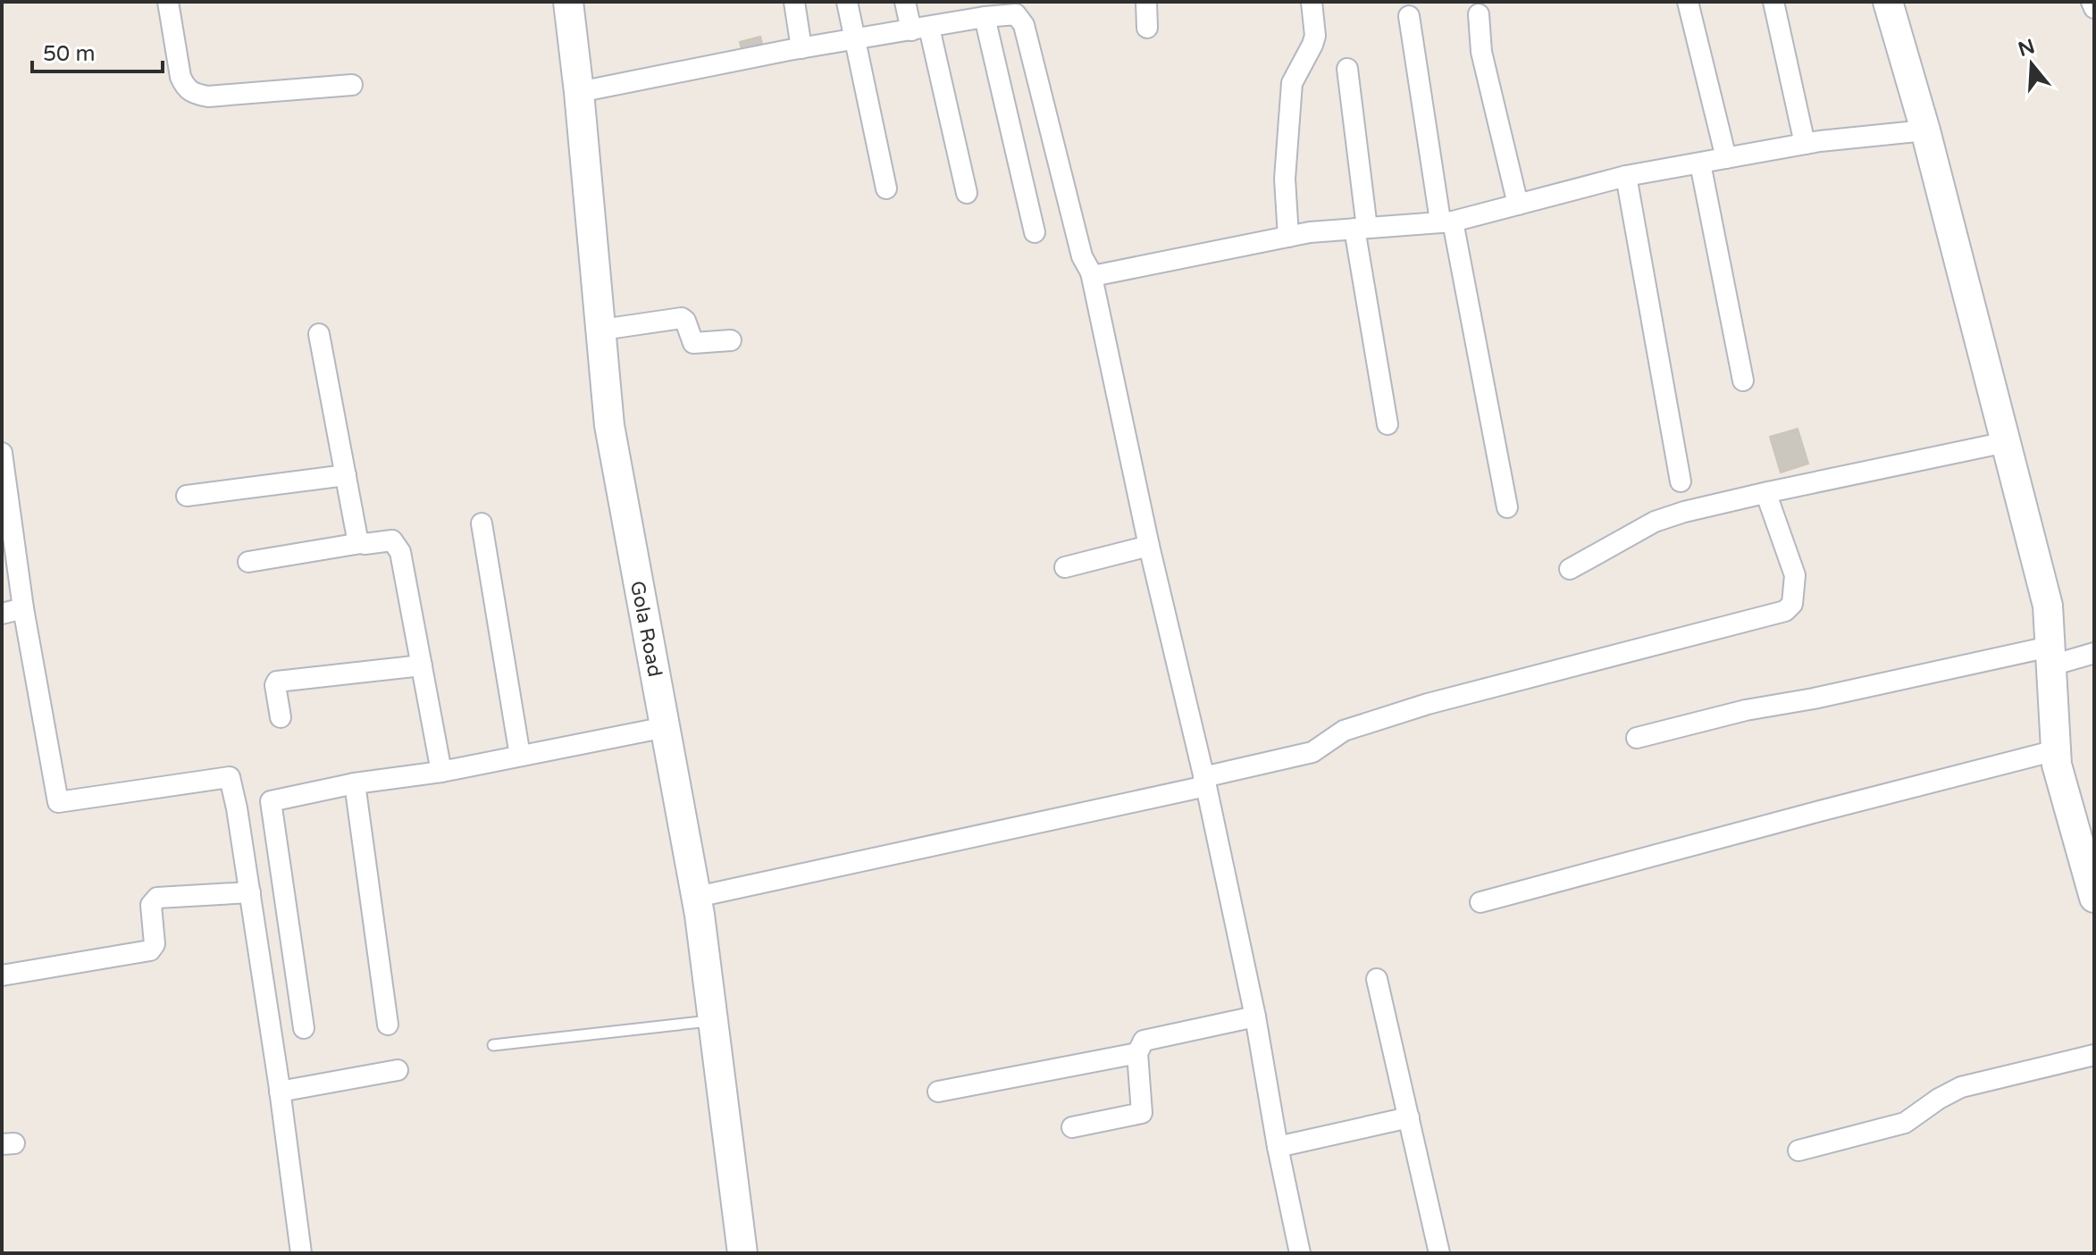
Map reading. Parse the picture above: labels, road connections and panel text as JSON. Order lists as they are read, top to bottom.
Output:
{
  "streets": {
    "street": ["Gola Road"]
  },
  "scale_bar": "50 m",
  "north": "top"
}
